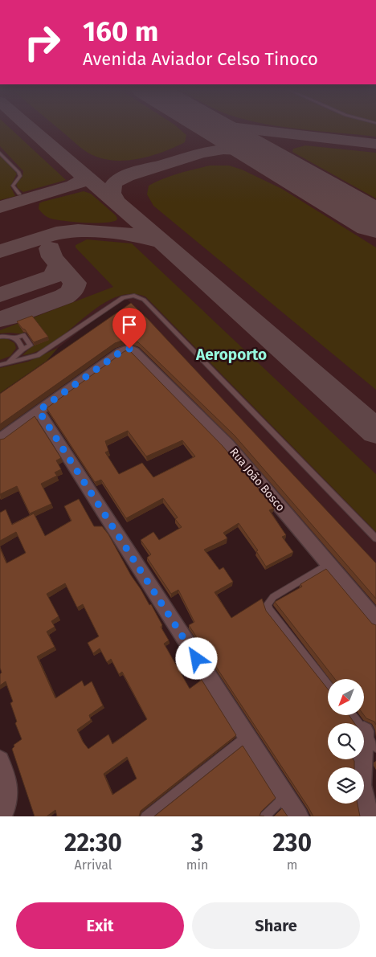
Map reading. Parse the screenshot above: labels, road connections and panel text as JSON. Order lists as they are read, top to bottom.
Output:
{
  "streets": {
    "street": ["Rua João Bosco"]
  },
  "districts": ["Aeroporto"],
  "north": "bottom left",
  "page": {
    "turn": ["160 m", "Avenida Aviador Celso Tinoco"],
    "eta": [
      "22:30",
      "Arrival",
      "3",
      "min",
      "230",
      "m"
    ],
    "buttons": ["Exit", "Share"]
  }
}
